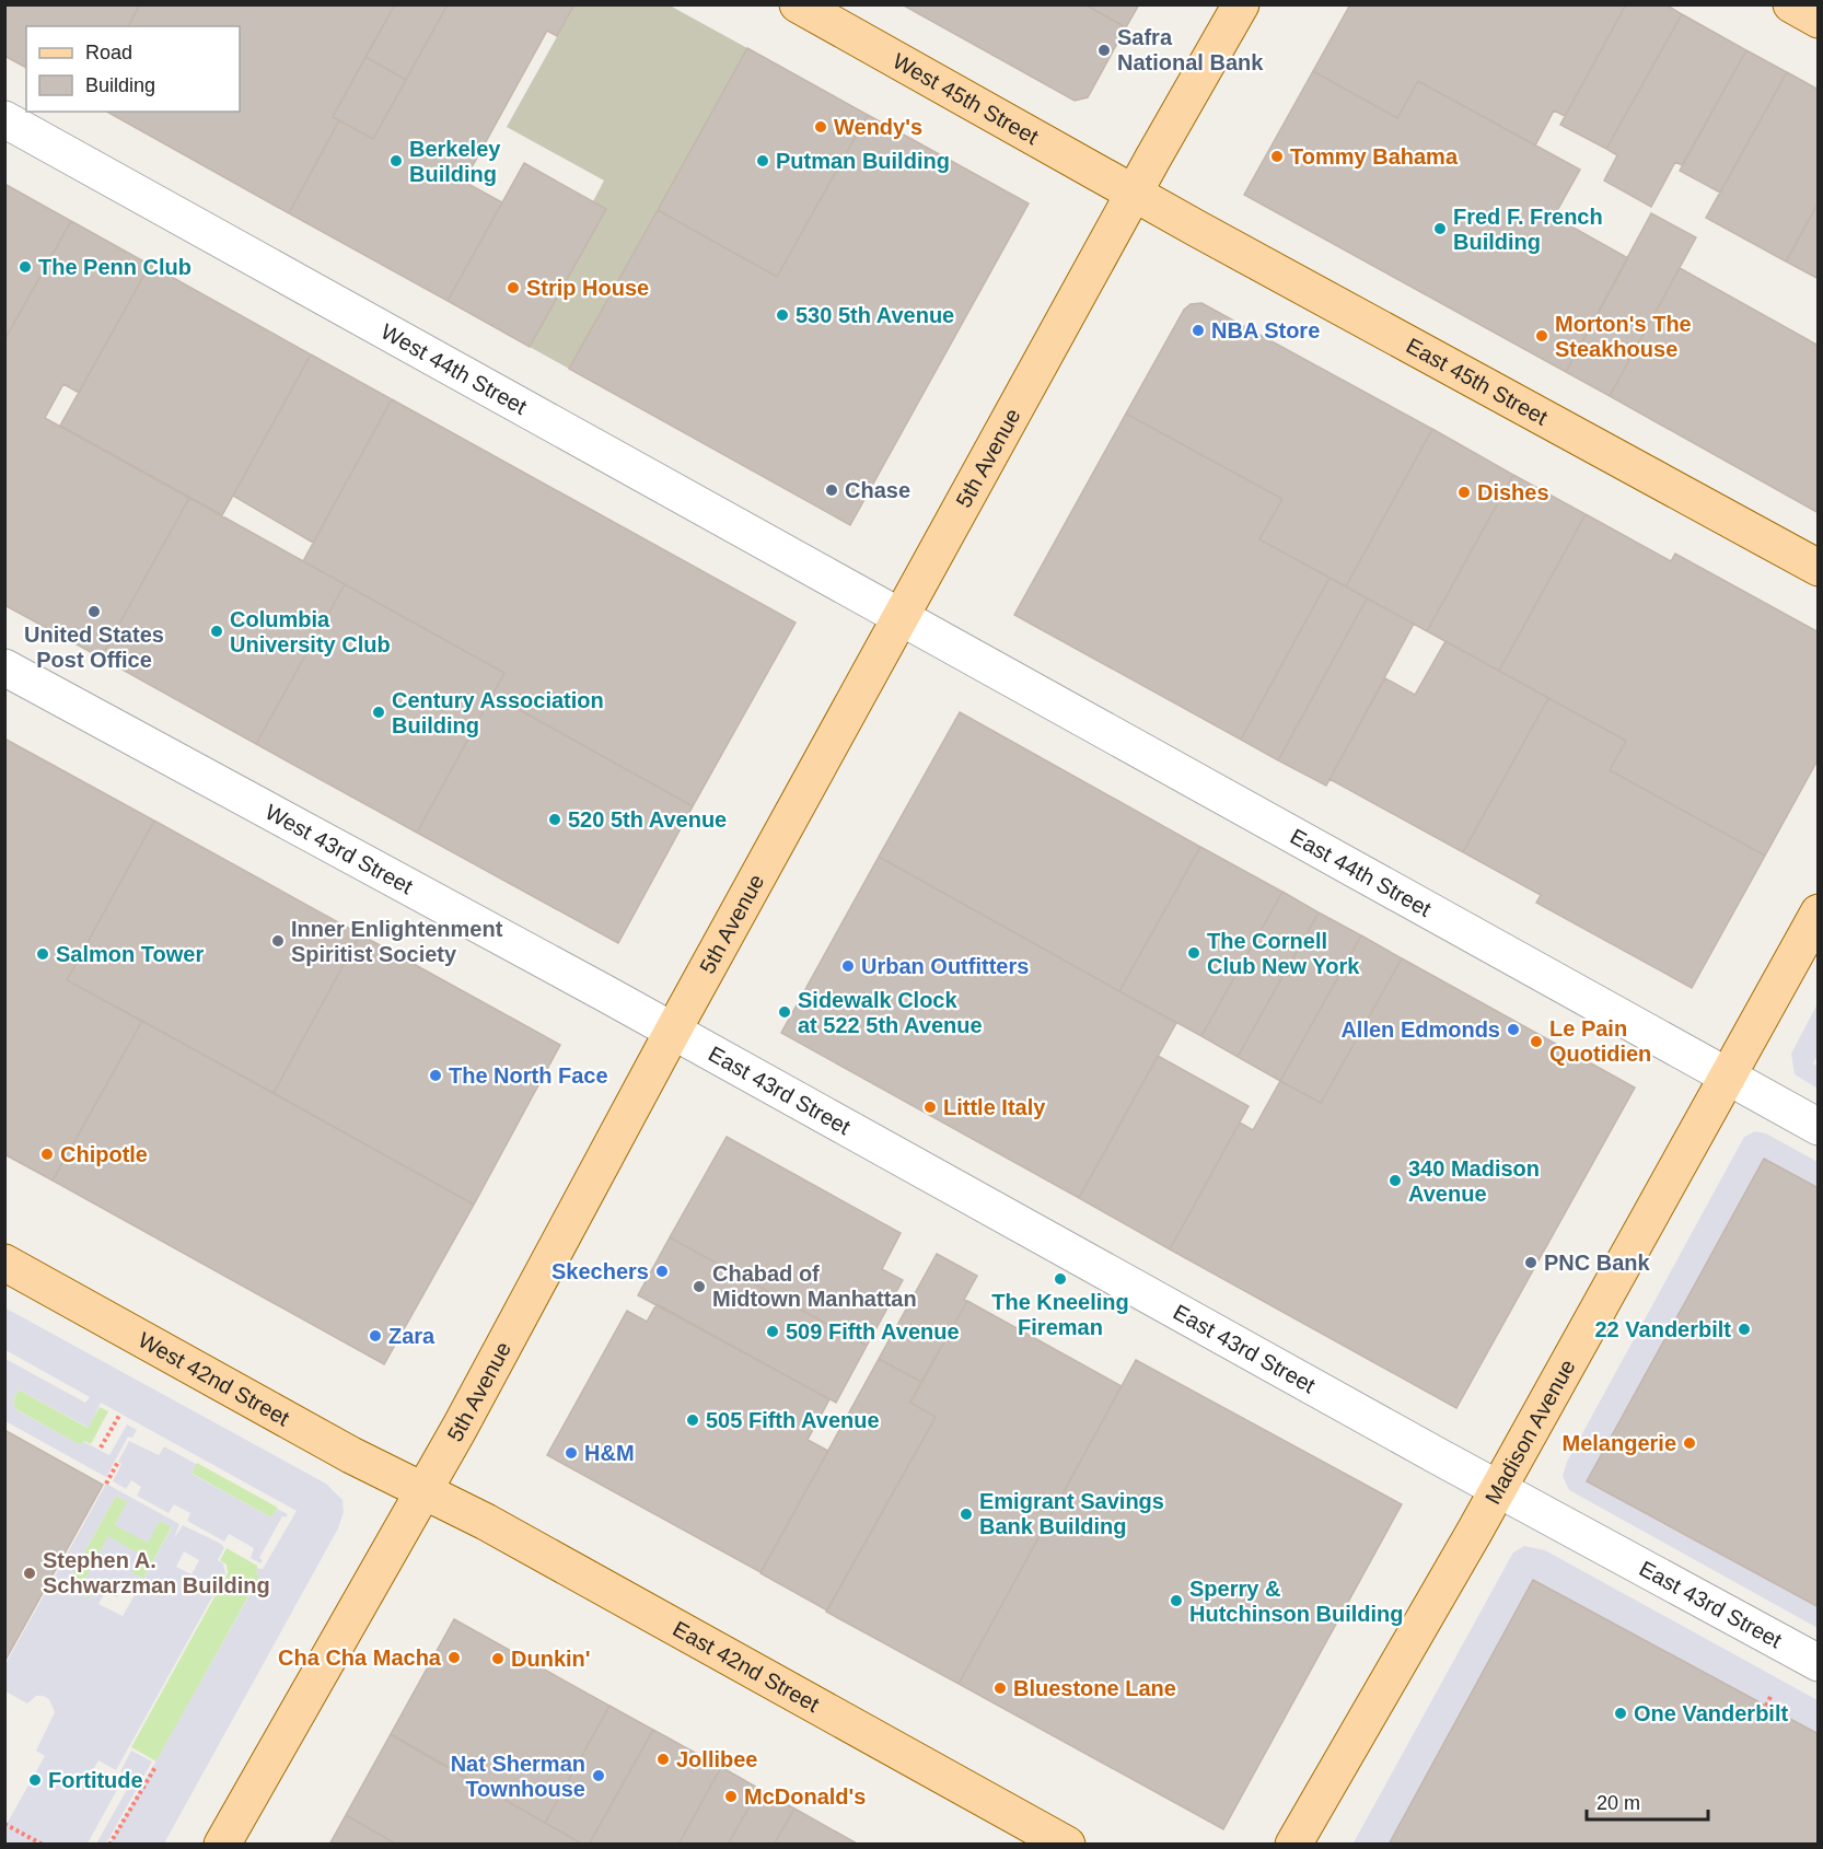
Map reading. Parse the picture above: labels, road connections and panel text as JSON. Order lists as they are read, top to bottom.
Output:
{
  "streets": {
    "main road": [
      "West 45th Street",
      "East 45th Street",
      "5th Avenue",
      "West 42nd Street",
      "Madison Avenue",
      "East 42nd Street"
    ],
    "street": [
      "West 44th Street",
      "West 43rd Street",
      "East 44th Street",
      "East 43rd Street"
    ]
  },
  "crossings": [
    ["West 45th Street", "East 45th Street"],
    ["West 45th Street", "5th Avenue"],
    ["West 44th Street", "5th Avenue"],
    ["West 44th Street", "East 44th Street"],
    ["East 45th Street", "5th Avenue"],
    ["5th Avenue", "West 43rd Street"],
    ["5th Avenue", "East 44th Street"],
    ["5th Avenue", "East 43rd Street"],
    ["5th Avenue", "West 42nd Street"],
    ["5th Avenue", "East 42nd Street"],
    ["West 43rd Street", "East 43rd Street"],
    ["East 44th Street", "Madison Avenue"],
    ["East 43rd Street", "Madison Avenue"],
    ["West 42nd Street", "East 42nd Street"]
  ],
  "places": [
    "Safra National Bank",
    "Wendy's",
    "Tommy Bahama",
    "Berkeley Building",
    "Putman Building",
    "Fred F. French Building",
    "The Penn Club",
    "Strip House",
    "530 5th Avenue",
    "NBA Store",
    "Morton's The Steakhouse",
    "Chase",
    "Dishes",
    "United States Post Office",
    "Columbia University Club",
    "Century Association Building",
    "520 5th Avenue",
    "Inner Enlightenment Spiritist Society",
    "The Cornell Club New York",
    "Salmon Tower",
    "Urban Outfitters",
    "Sidewalk Clock at 522 5th Avenue",
    "Allen Edmonds",
    "Le Pain Quotidien",
    "The North Face",
    "Little Italy",
    "Chipotle",
    "340 Madison Avenue",
    "PNC Bank",
    "Skechers",
    "The Kneeling Fireman",
    "Chabad of Midtown Manhattan",
    "22 Vanderbilt",
    "509 Fifth Avenue",
    "Zara",
    "505 Fifth Avenue",
    "Melangerie",
    "H&M",
    "Emigrant Savings Bank Building",
    "Stephen A. Schwarzman Building",
    "Sperry & Hutchinson Building",
    "Cha Cha Macha",
    "Dunkin'",
    "Bluestone Lane",
    "One Vanderbilt",
    "Jollibee",
    "Nat Sherman Townhouse",
    "Fortitude",
    "McDonald's"
  ],
  "legend": ["Road", "Building"],
  "scale_bar": "20 m"
}
